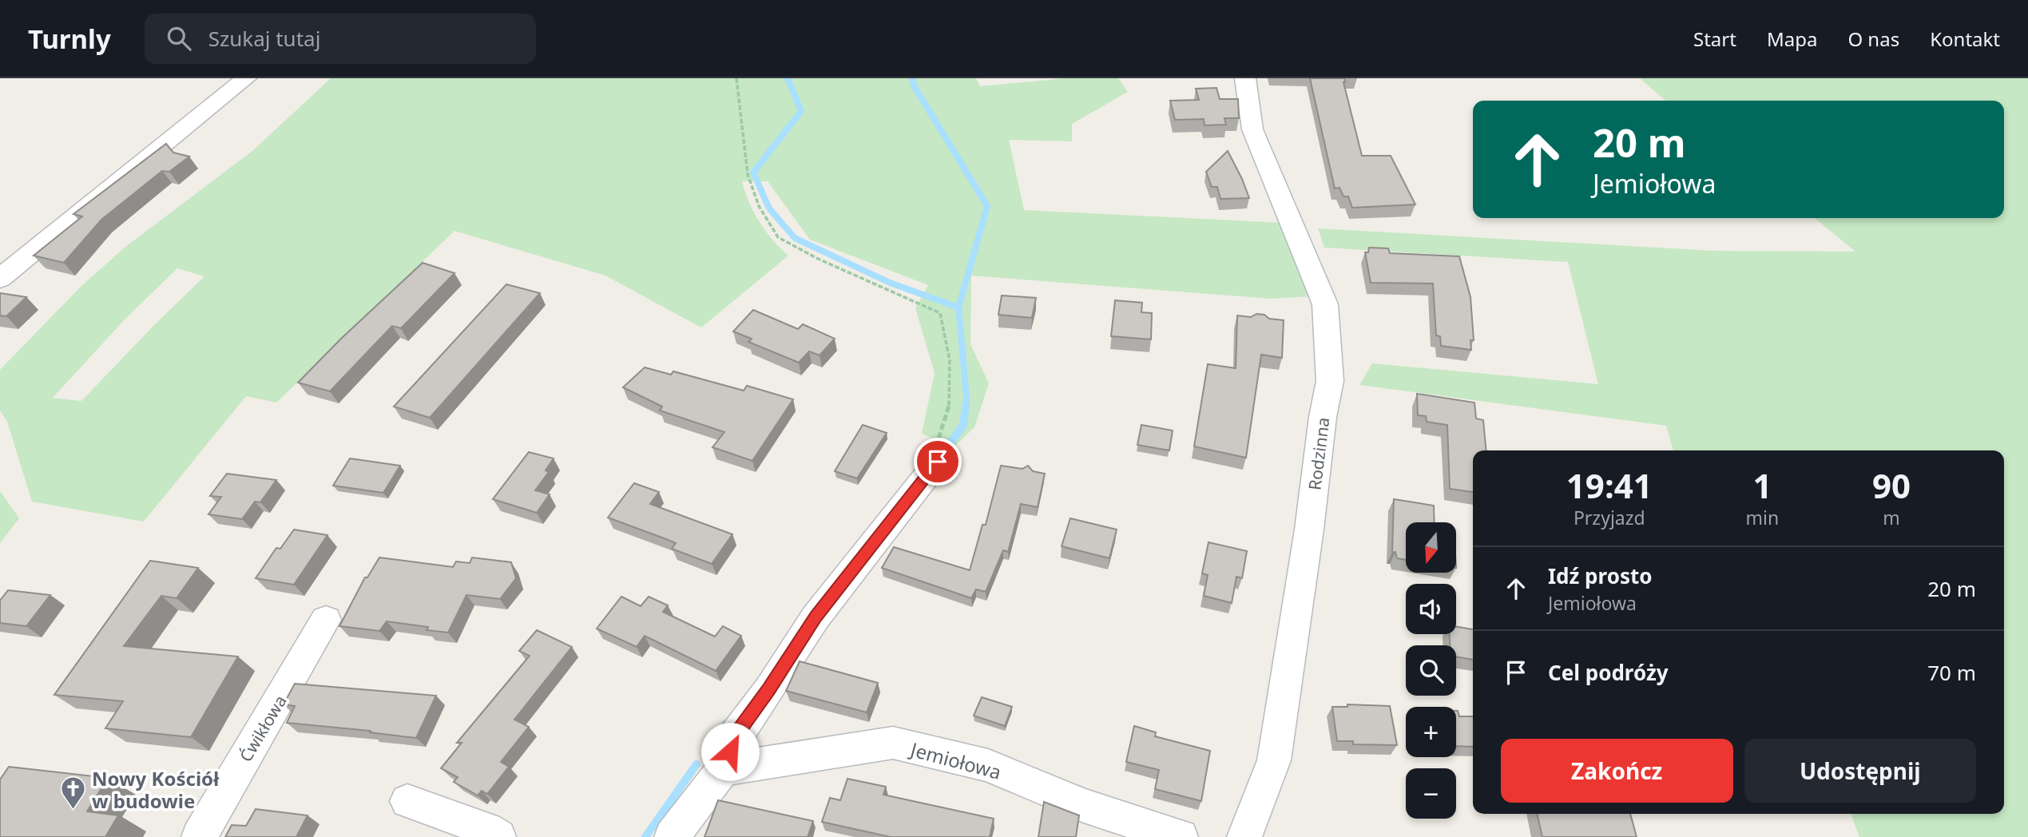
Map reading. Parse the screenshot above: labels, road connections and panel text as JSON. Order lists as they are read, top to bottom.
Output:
{
  "streets": {
    "street": ["Rodzinna", "Ćwikłowa", "Jemiołowa"]
  },
  "places": {
    "church": ["Nowy Kościół w budowie"]
  },
  "north": "bottom",
  "page": {
    "header": "Turnly",
    "search": "Szukaj tutaj",
    "nav": [
      "Start",
      "Mapa",
      "O nas",
      "Kontakt"
    ],
    "turn": ["20 m", "Jemiołowa"],
    "eta": [
      "19:41",
      "Przyjazd",
      "1",
      "min",
      "90",
      "m"
    ],
    "map_buttons": ["+", "−"],
    "list": [
      {
        "name": "Idź prosto",
        "note": "Jemiołowa",
        "value": "20 m"
      },
      {
        "name": "Cel podróży",
        "value": "70 m"
      }
    ],
    "buttons": ["Zakończ", "Udostępnij"]
  }
}
